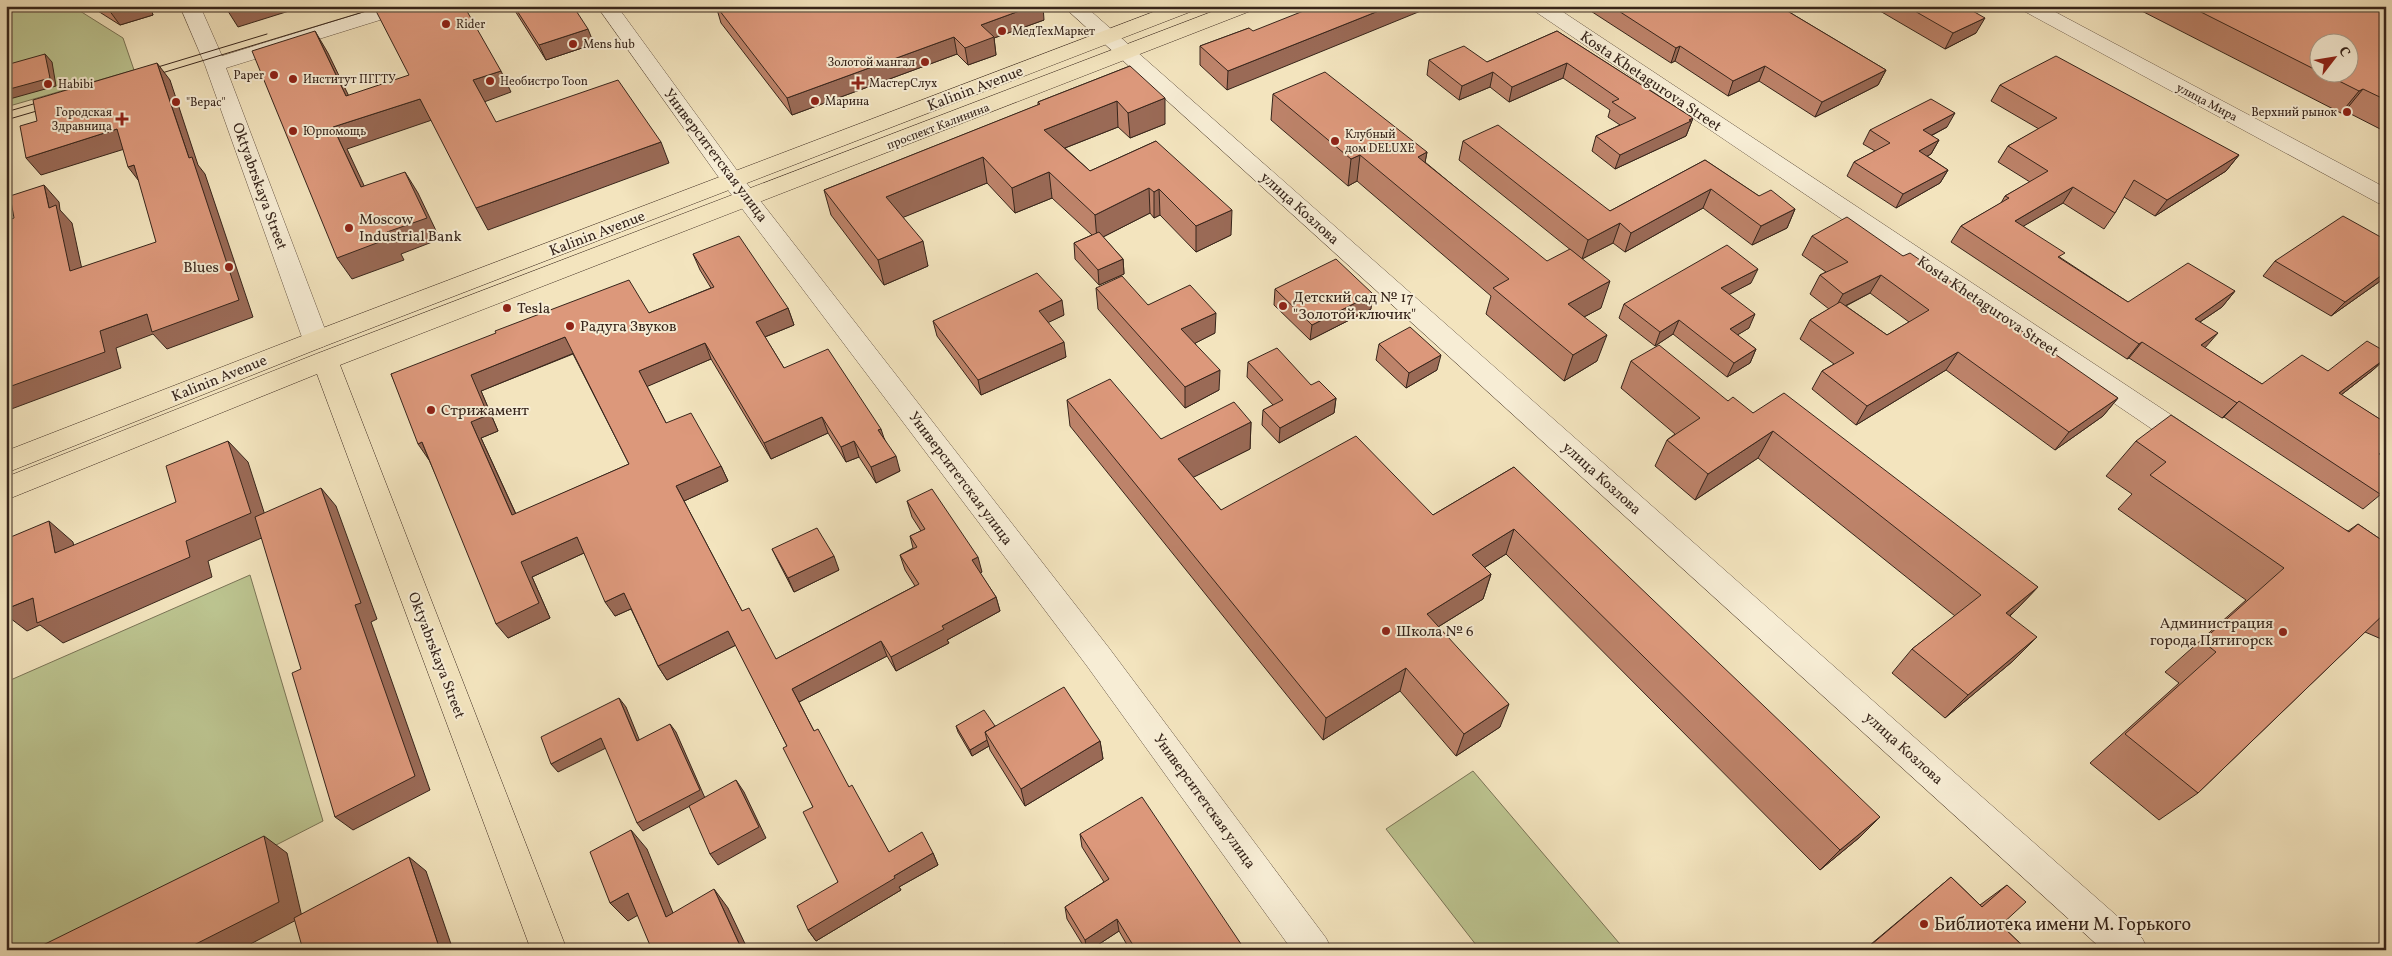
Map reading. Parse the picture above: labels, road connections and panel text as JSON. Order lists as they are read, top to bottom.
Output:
{
  "streets": {
    "main road": ["Kalinin Avenue", "проспект Калинина", "Oktyabrskaya Street"],
    "street": [
      "Kosta Khetagurova Street",
      "улица Мира",
      "Университетская улица",
      "улица Козлова"
    ]
  },
  "crossings": [
    ["Kalinin Avenue", "проспект Калинина"],
    ["Kalinin Avenue", "Университетская улица"],
    ["Kalinin Avenue", "Oktyabrskaya Street"],
    ["проспект Калинина", "Университетская улица"],
    ["проспект Калинина", "улица Козлова"]
  ],
  "places": {
    "other": [
      "Rider",
      "МедТехМаркет",
      "Mens hub",
      "Золотой мангал",
      "Paper",
      "Институт ПГГТУ",
      "Необистро Toon",
      "Habibi",
      "Марина",
      "\"Верас\"",
      "Верхний рынок",
      "Юрпомощь",
      "Клубный дом DELUXE",
      "Moscow Industrial Bank",
      "Blues",
      "Детский сад № 17 \"Золотой ключик\"",
      "Tesla",
      "Радуга Звуков",
      "Стрижамент",
      "Школа № 6",
      "Администрация города Пятигорск",
      "Библиотека имени М. Горького"
    ],
    "health": ["МастерСлух", "Городская Здравница"]
  },
  "north": "top right"
}
